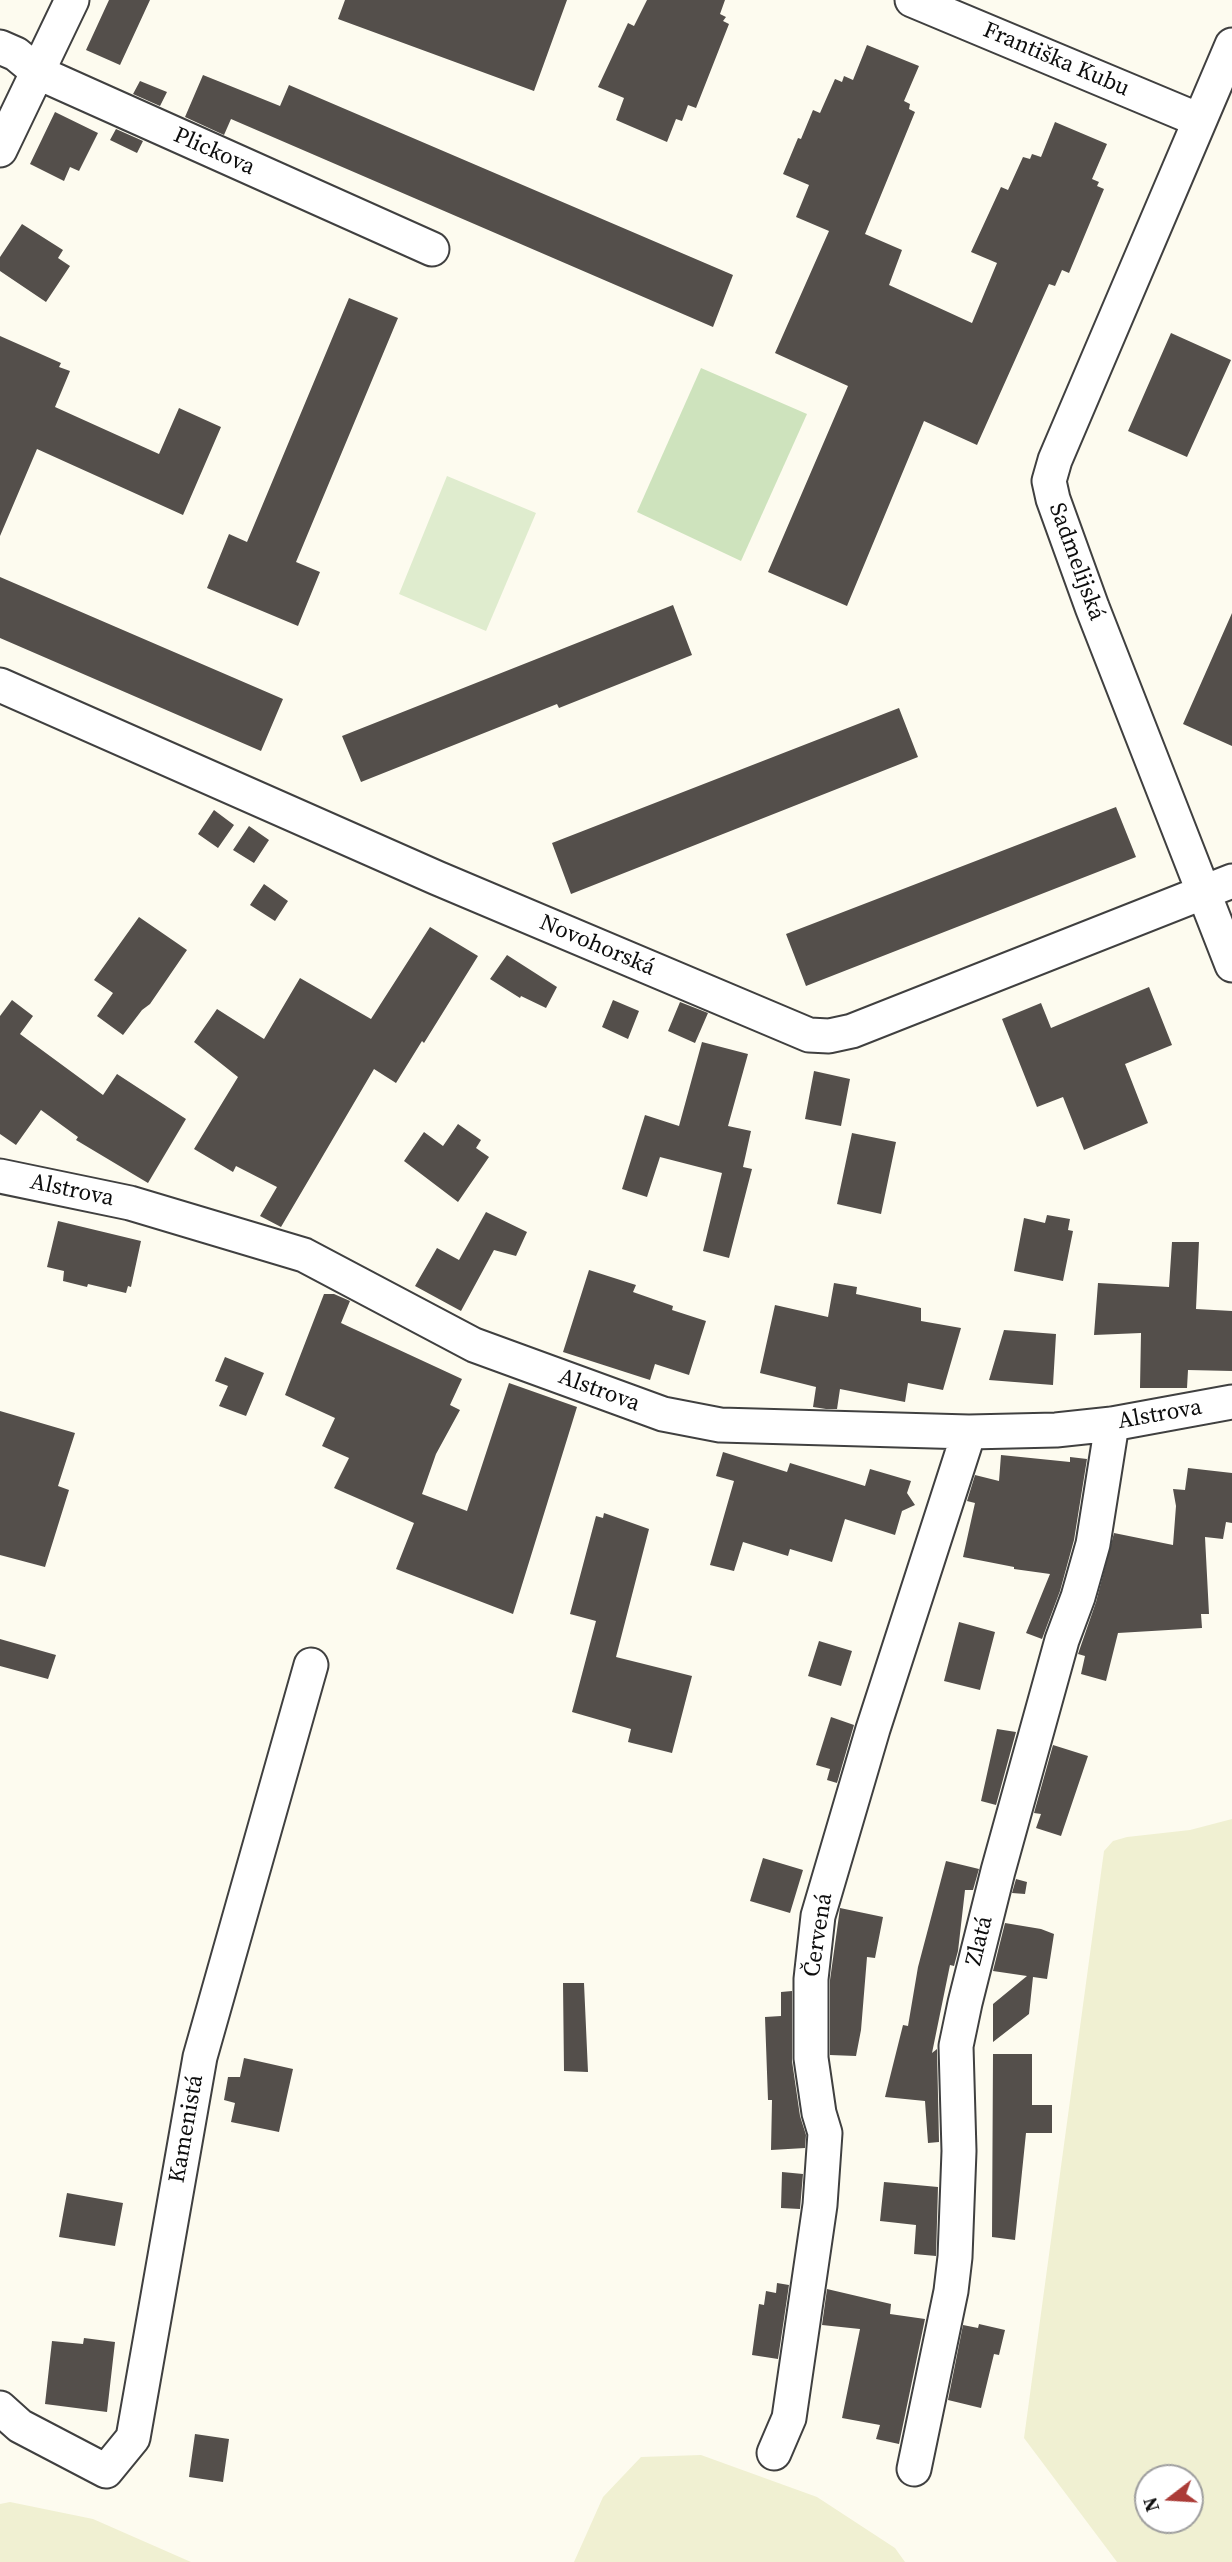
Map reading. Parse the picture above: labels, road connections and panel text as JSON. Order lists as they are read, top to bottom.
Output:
{
  "streets": {
    "street": [
      "Františka Kubu",
      "Plickova",
      "Sadmelijská",
      "Novohorská",
      "Alstrova",
      "Červená",
      "Zlatá",
      "Kamenistá"
    ]
  },
  "crossings": [
    ["Františka Kubu", "Sadmelijská"],
    ["Sadmelijská", "Novohorská"],
    ["Alstrova", "Červená"],
    ["Alstrova", "Zlatá"]
  ],
  "north": "left"
}
